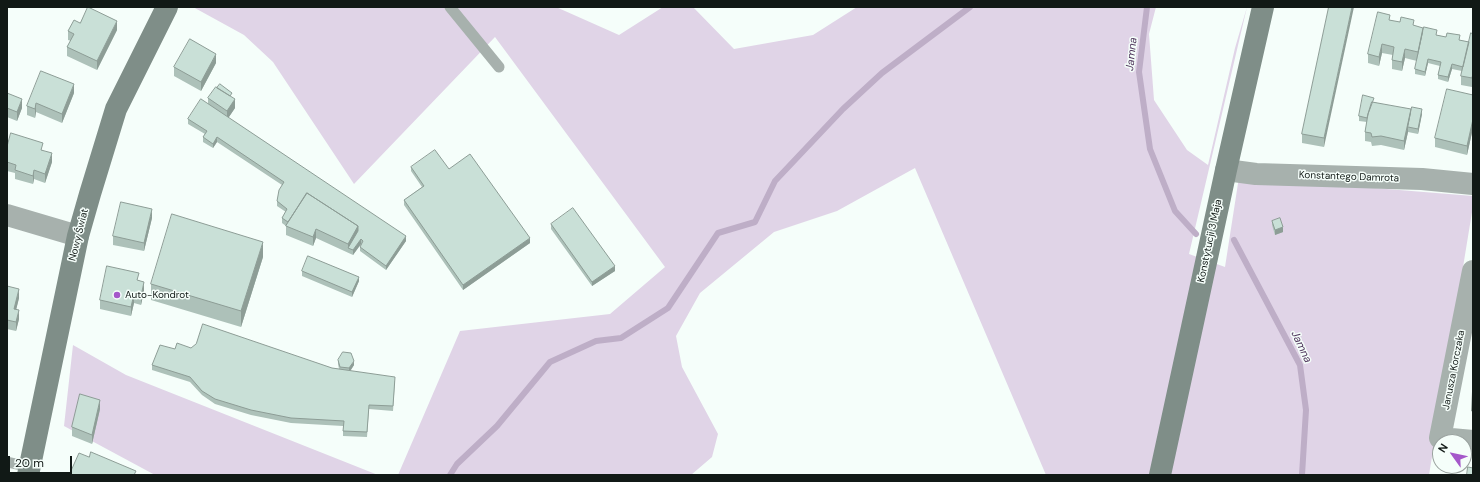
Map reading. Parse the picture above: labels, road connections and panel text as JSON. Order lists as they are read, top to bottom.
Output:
{
  "streets": {
    "street": [
      "Konstantego Damrota",
      "Nowy Świat",
      "Konstytucji 3 Maja",
      "Janusza Korczaka"
    ]
  },
  "crossings": [
    ["Konstantego Damrota", "Konstytucji 3 Maja"]
  ],
  "water": ["Jamna"],
  "places": ["Auto-Kondrot"],
  "scale_bar": "20 m",
  "north": "top left"
}
